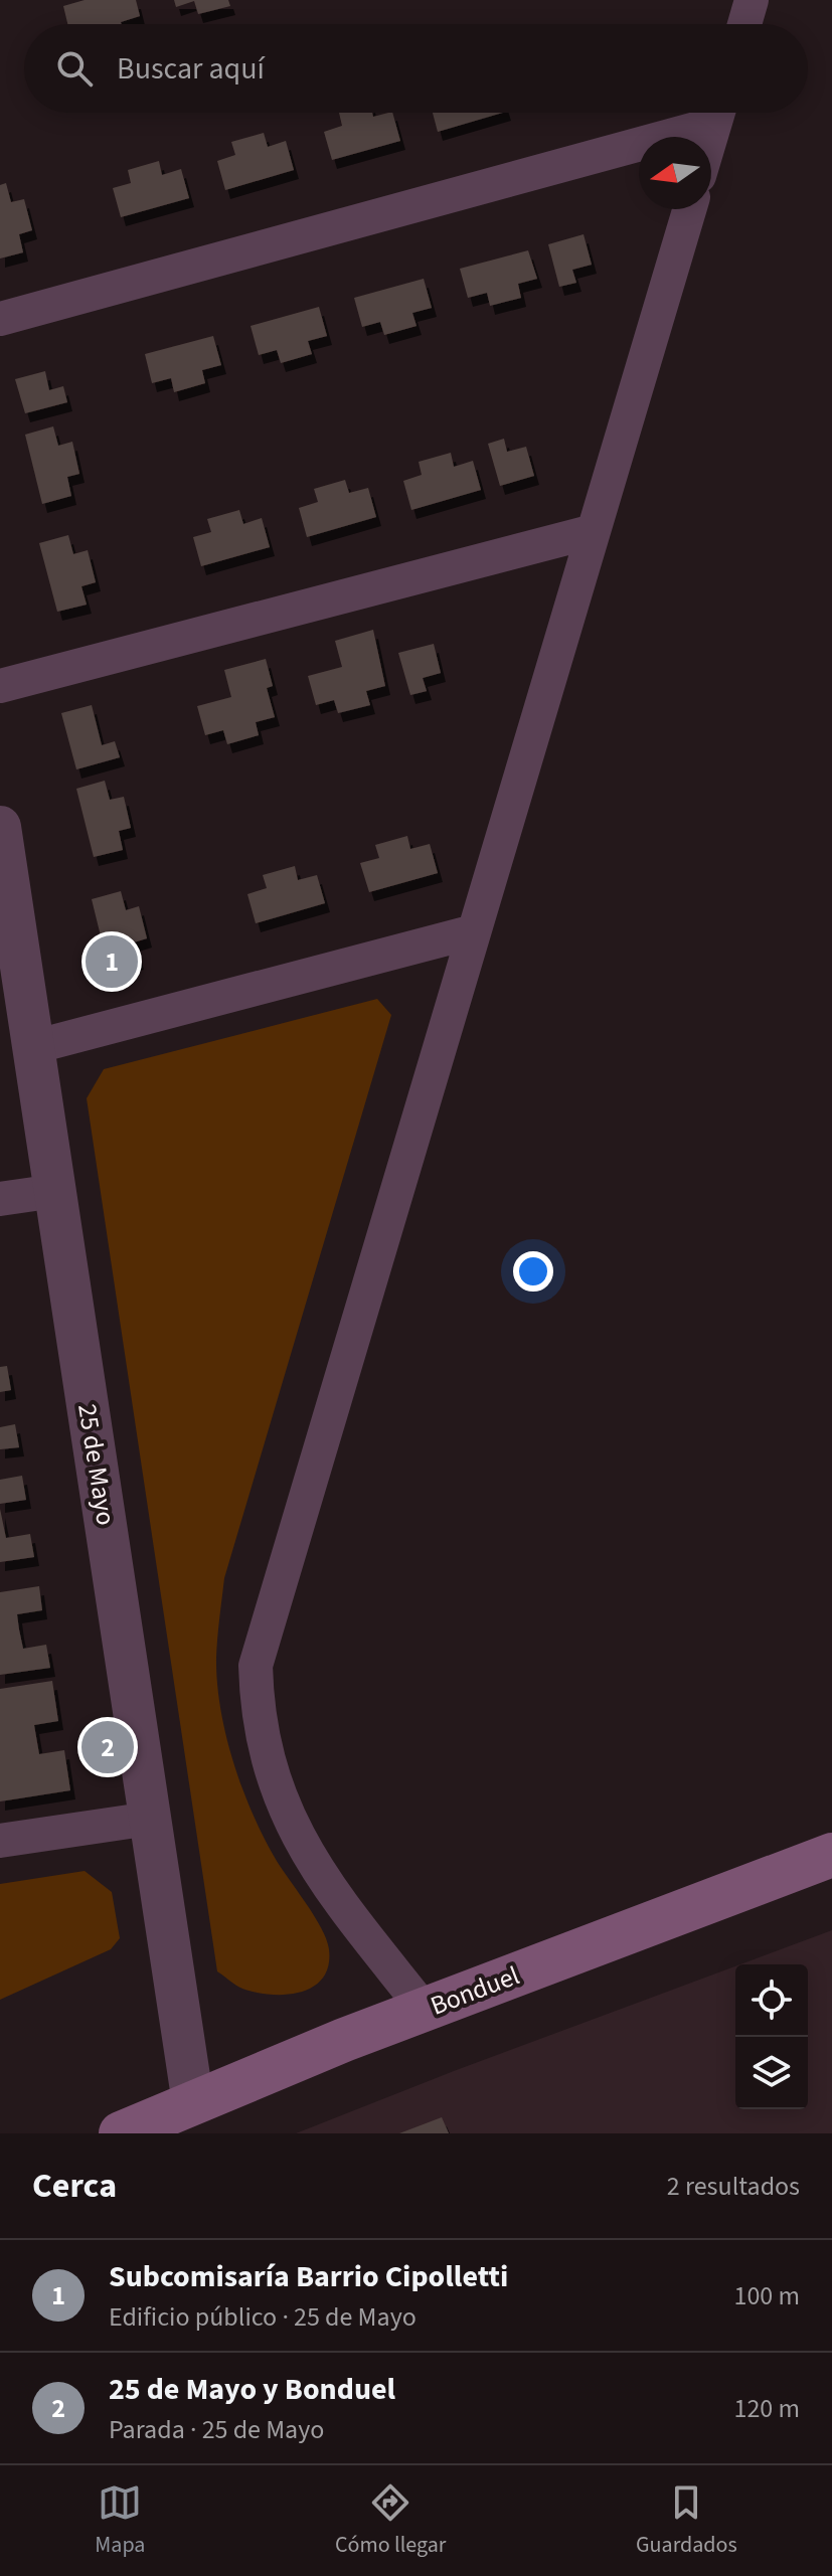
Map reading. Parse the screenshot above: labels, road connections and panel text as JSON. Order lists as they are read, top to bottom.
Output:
{
  "streets": {
    "main road": ["Bonduel"],
    "street": ["25 de Mayo"]
  },
  "crossings": [
    ["25 de Mayo", "Bonduel"]
  ],
  "north": "left",
  "page": {
    "search": "Buscar aquí",
    "pins": ["1", "2"],
    "heading": ["Cerca", "2 resultados"],
    "list": [
      {
        "mark": "1",
        "name": "Subcomisaría Barrio Cipolletti",
        "note": "Edificio público · 25 de Mayo",
        "value": "100 m"
      },
      {
        "mark": "2",
        "name": "25 de Mayo y Bonduel",
        "note": "Parada · 25 de Mayo",
        "value": "120 m"
      }
    ],
    "nav": ["Mapa", "Cómo llegar", "Guardados"]
  }
}
